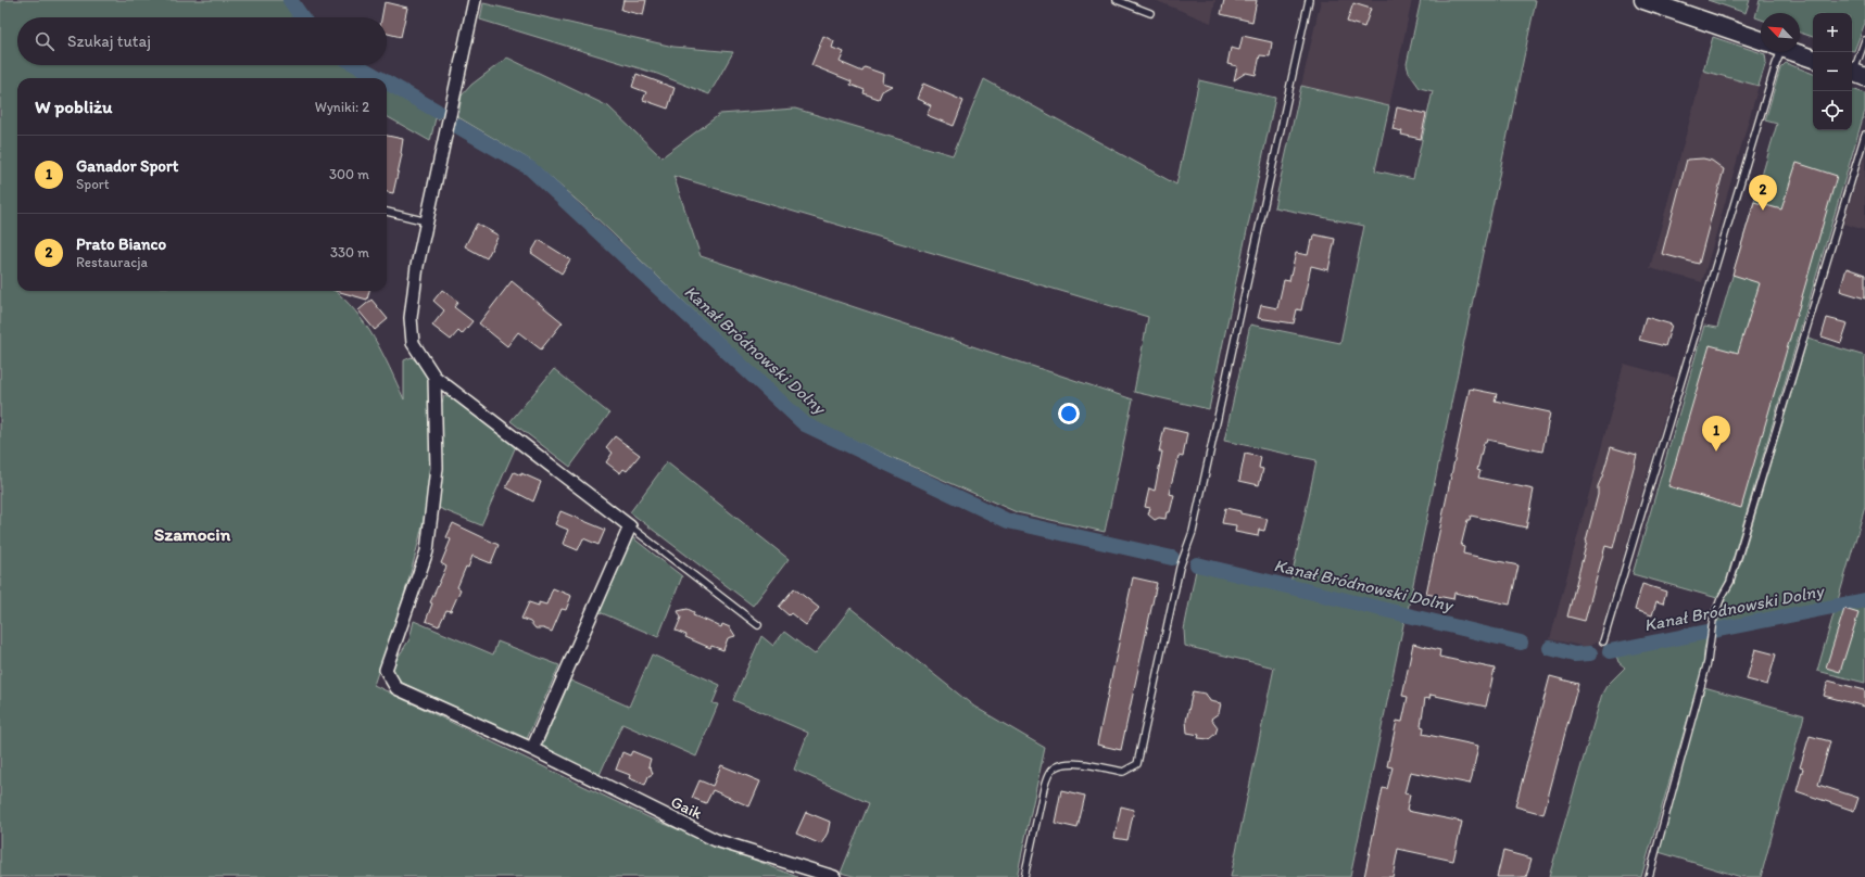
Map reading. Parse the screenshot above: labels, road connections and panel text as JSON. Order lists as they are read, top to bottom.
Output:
{
  "streets": {
    "street": ["Gaik"]
  },
  "districts": ["Szamocin"],
  "water": ["Kanał Bródnowski Dolny"],
  "north": "top left",
  "page": {
    "map_buttons": ["+", "−"],
    "search": "Szukaj tutaj",
    "heading": ["W pobliżu", "Wyniki: 2"],
    "list": [
      {
        "mark": "1",
        "name": "Ganador Sport",
        "note": "Sport",
        "value": "300 m"
      },
      {
        "mark": "2",
        "name": "Prato Bianco",
        "note": "Restauracja",
        "value": "330 m"
      }
    ],
    "pins": ["2", "1"]
  }
}
